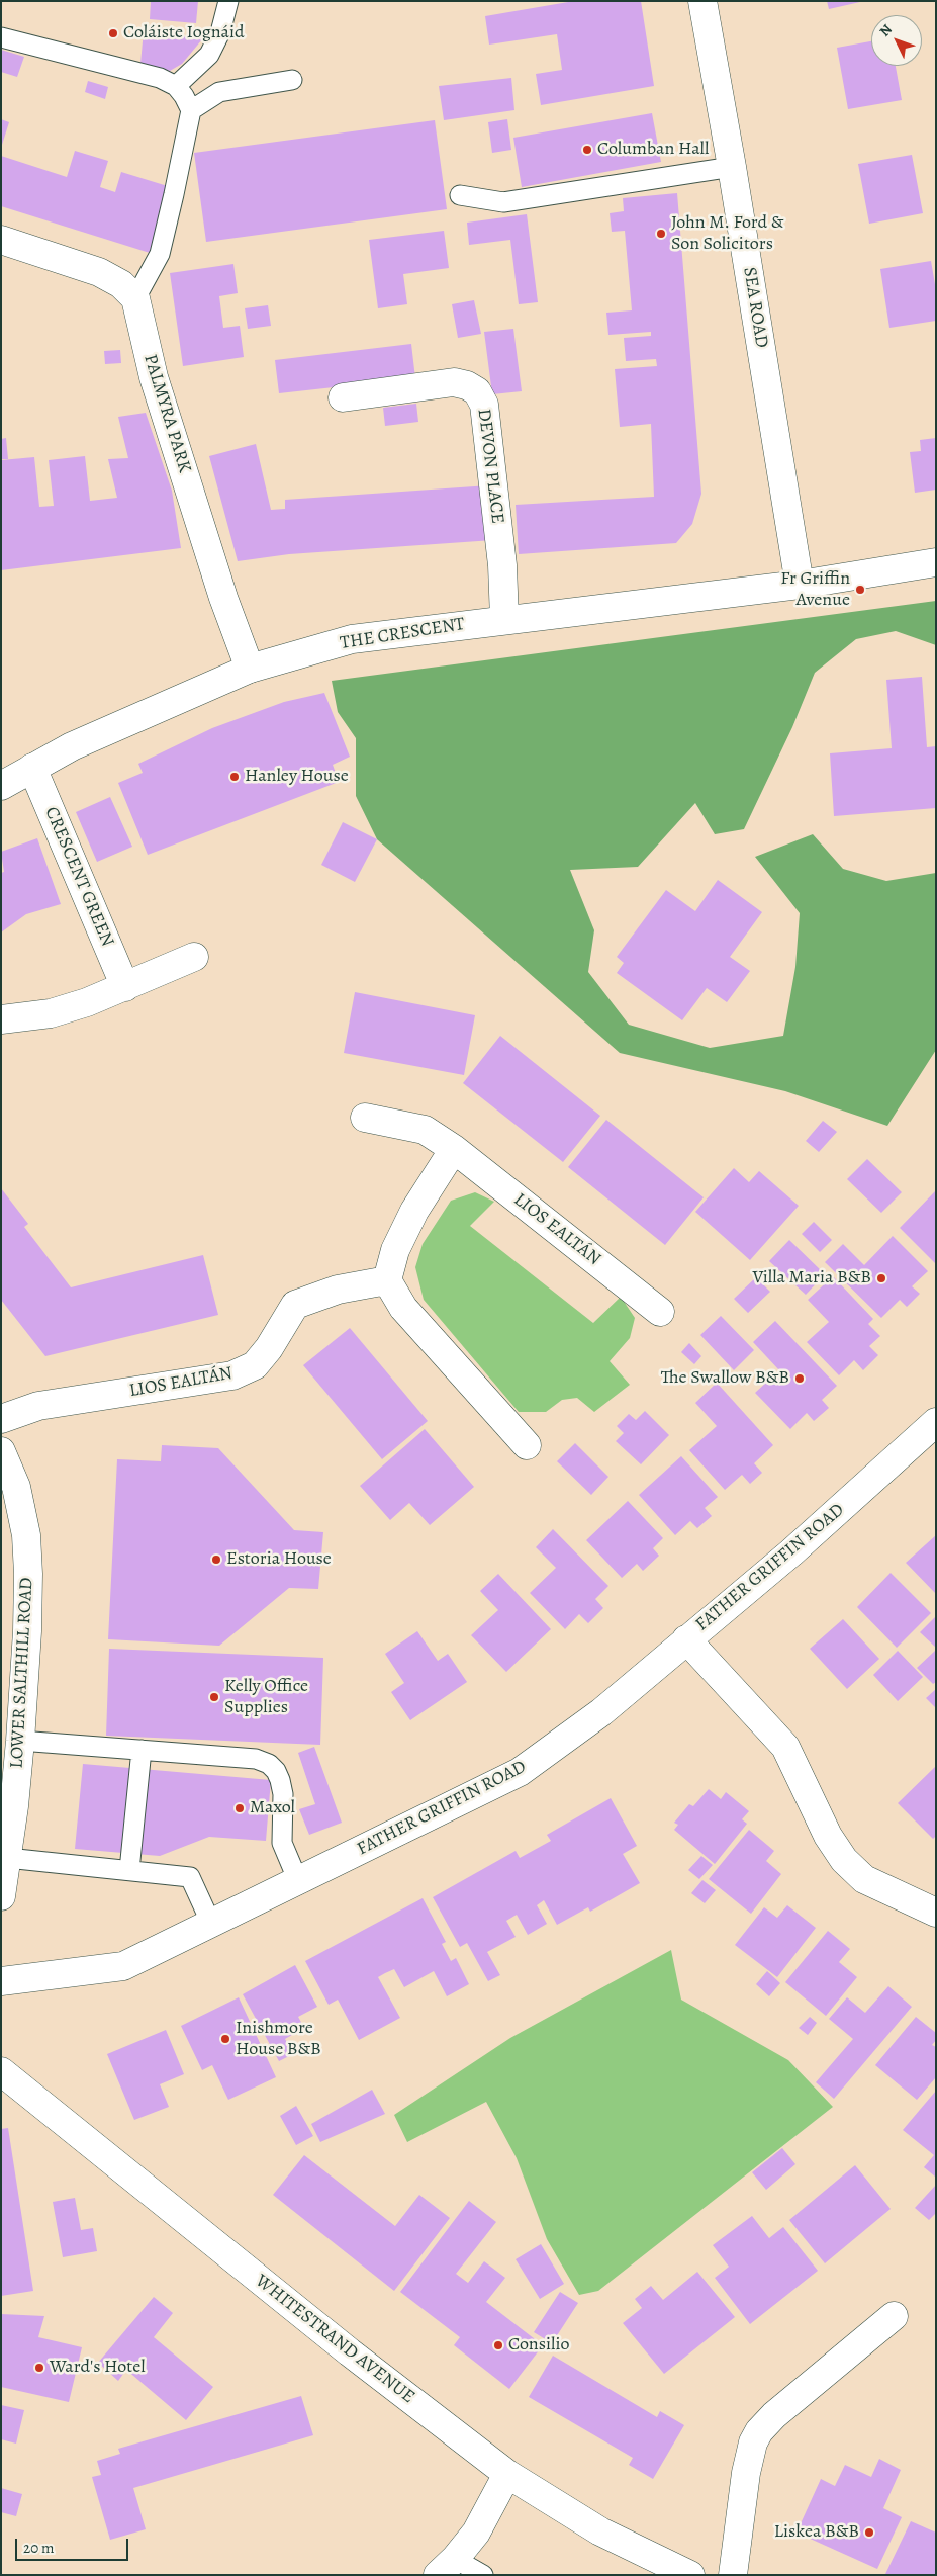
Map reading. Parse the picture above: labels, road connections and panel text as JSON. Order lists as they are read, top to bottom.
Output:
{
  "streets": {
    "street": [
      "SEA ROAD",
      "PALMYRA PARK",
      "DEVON PLACE",
      "THE CRESCENT",
      "CRESCENT GREEN",
      "LIOS EALTÁN",
      "FATHER GRIFFIN ROAD",
      "LOWER SALTHILL ROAD",
      "WHITESTRAND AVENUE"
    ]
  },
  "crossings": [
    ["SEA ROAD", "THE CRESCENT"],
    ["PALMYRA PARK", "THE CRESCENT"],
    ["DEVON PLACE", "THE CRESCENT"],
    ["THE CRESCENT", "CRESCENT GREEN"]
  ],
  "places": [
    "Coláiste Iognáid",
    "Columban Hall",
    "John M. Ford & Son Solicitors",
    "Fr Griffin Avenue",
    "Hanley House",
    "Villa Maria B&B",
    "The Swallow B&B",
    "Estoria House",
    "Kelly Office Supplies",
    "Maxol",
    "Inishmore House B&B",
    "Consilio",
    "Ward's Hotel",
    "Liskea B&B"
  ],
  "scale_bar": "20 m",
  "north": "top left"
}
